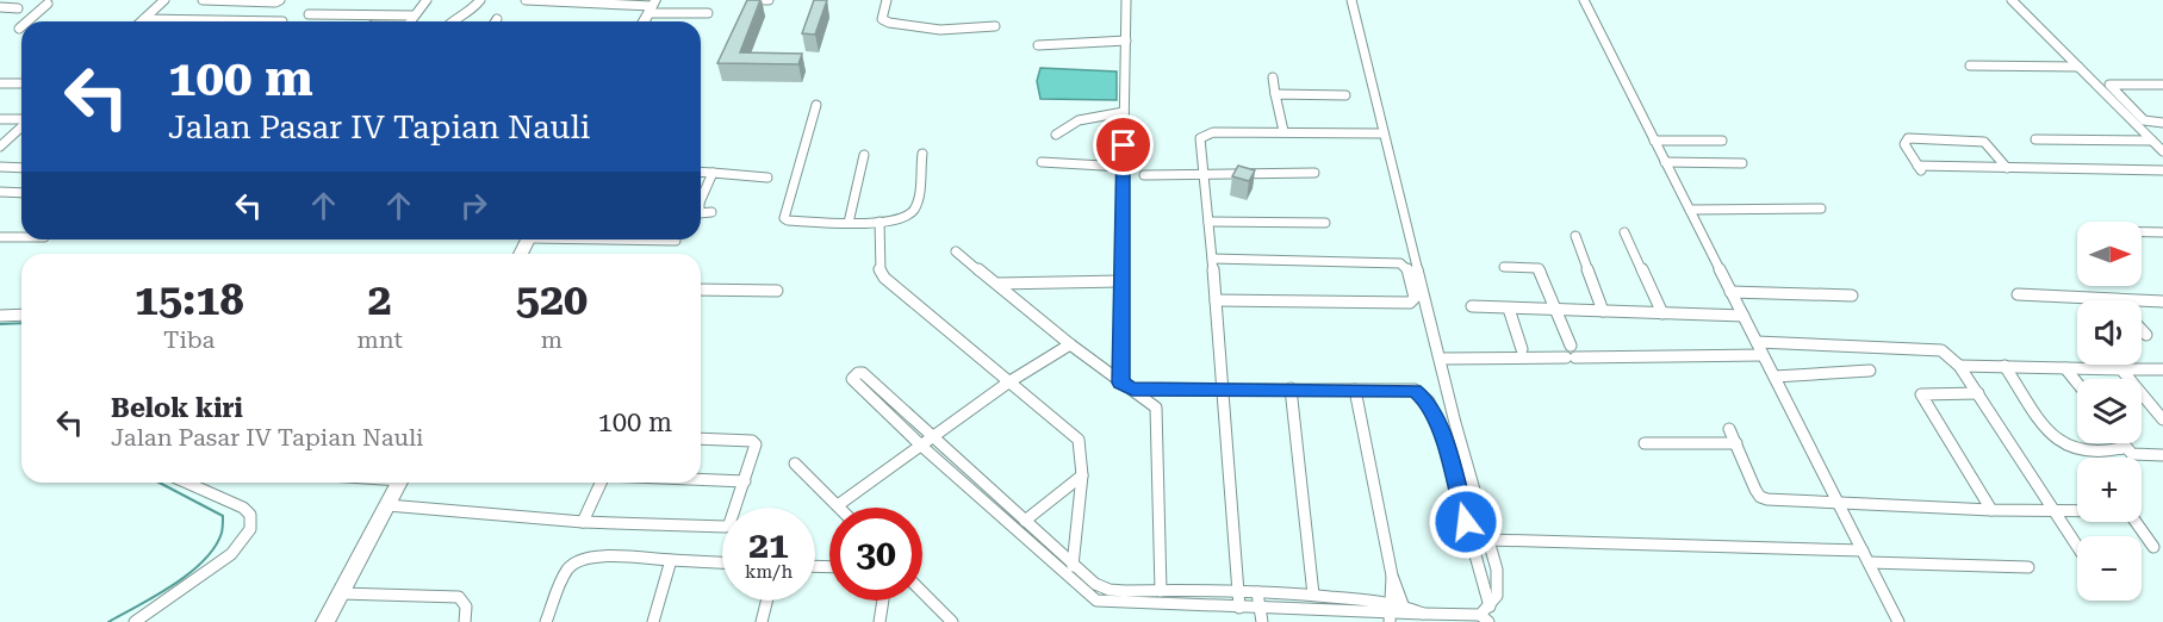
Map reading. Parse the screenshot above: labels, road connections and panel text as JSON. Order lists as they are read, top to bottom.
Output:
{
  "north": "right",
  "page": {
    "turn": ["100 m", "Jalan Pasar IV Tapian Nauli"],
    "map_buttons": ["+", "−"],
    "eta": [
      "15:18",
      "Tiba",
      "2",
      "mnt",
      "520",
      "m"
    ],
    "list": [
      {
        "name": "Belok kiri",
        "note": "Jalan Pasar IV Tapian Nauli",
        "value": "100 m"
      }
    ],
    "speed": "21 km/h",
    "limit": "30"
  }
}
